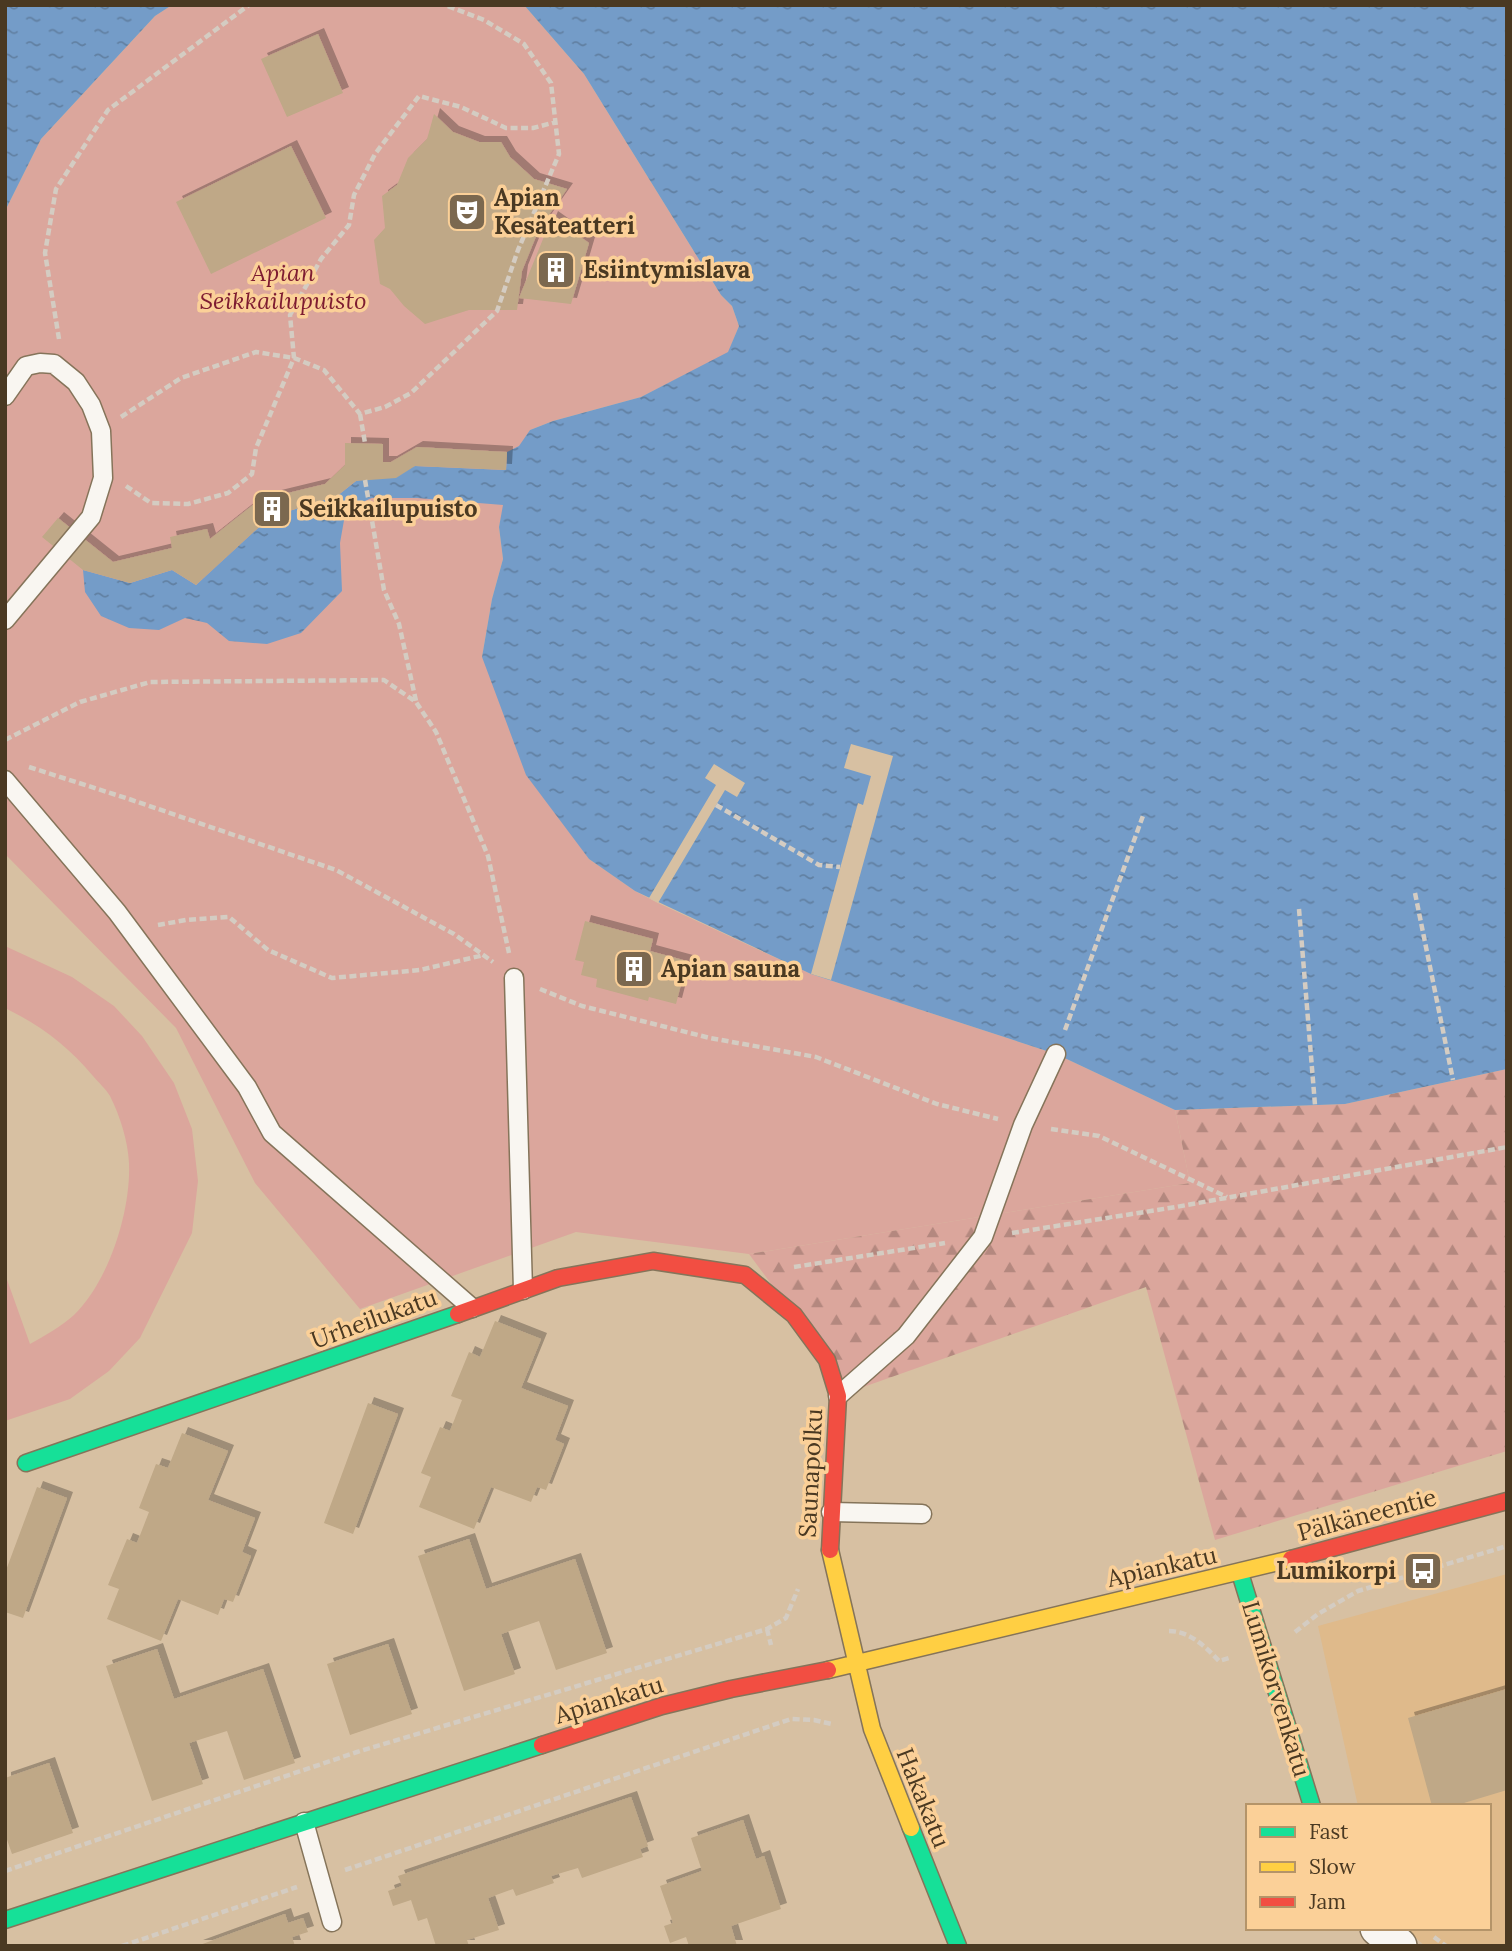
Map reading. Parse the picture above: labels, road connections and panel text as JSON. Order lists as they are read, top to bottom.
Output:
{
  "streets": {
    "street": [
      "Urheilukatu",
      "Saunapolku",
      "Pälkäneentie",
      "Apiankatu",
      "Lumikorvenkatu",
      "Hakakatu"
    ]
  },
  "crossings": [
    ["Urheilukatu", "Saunapolku"],
    ["Saunapolku", "Apiankatu"],
    ["Saunapolku", "Hakakatu"],
    ["Pälkäneentie", "Apiankatu"],
    ["Pälkäneentie", "Lumikorvenkatu"],
    ["Apiankatu", "Lumikorvenkatu"],
    ["Apiankatu", "Hakakatu"]
  ],
  "parks": ["Apian Seikkailupuisto"],
  "places": {
    "theatre": ["Apian Kesäteatteri"],
    "building": ["Esiintymislava", "Seikkailupuisto", "Apian sauna"],
    "bus stop": ["Lumikorpi"]
  },
  "legend": ["Fast", "Slow", "Jam"]
}
